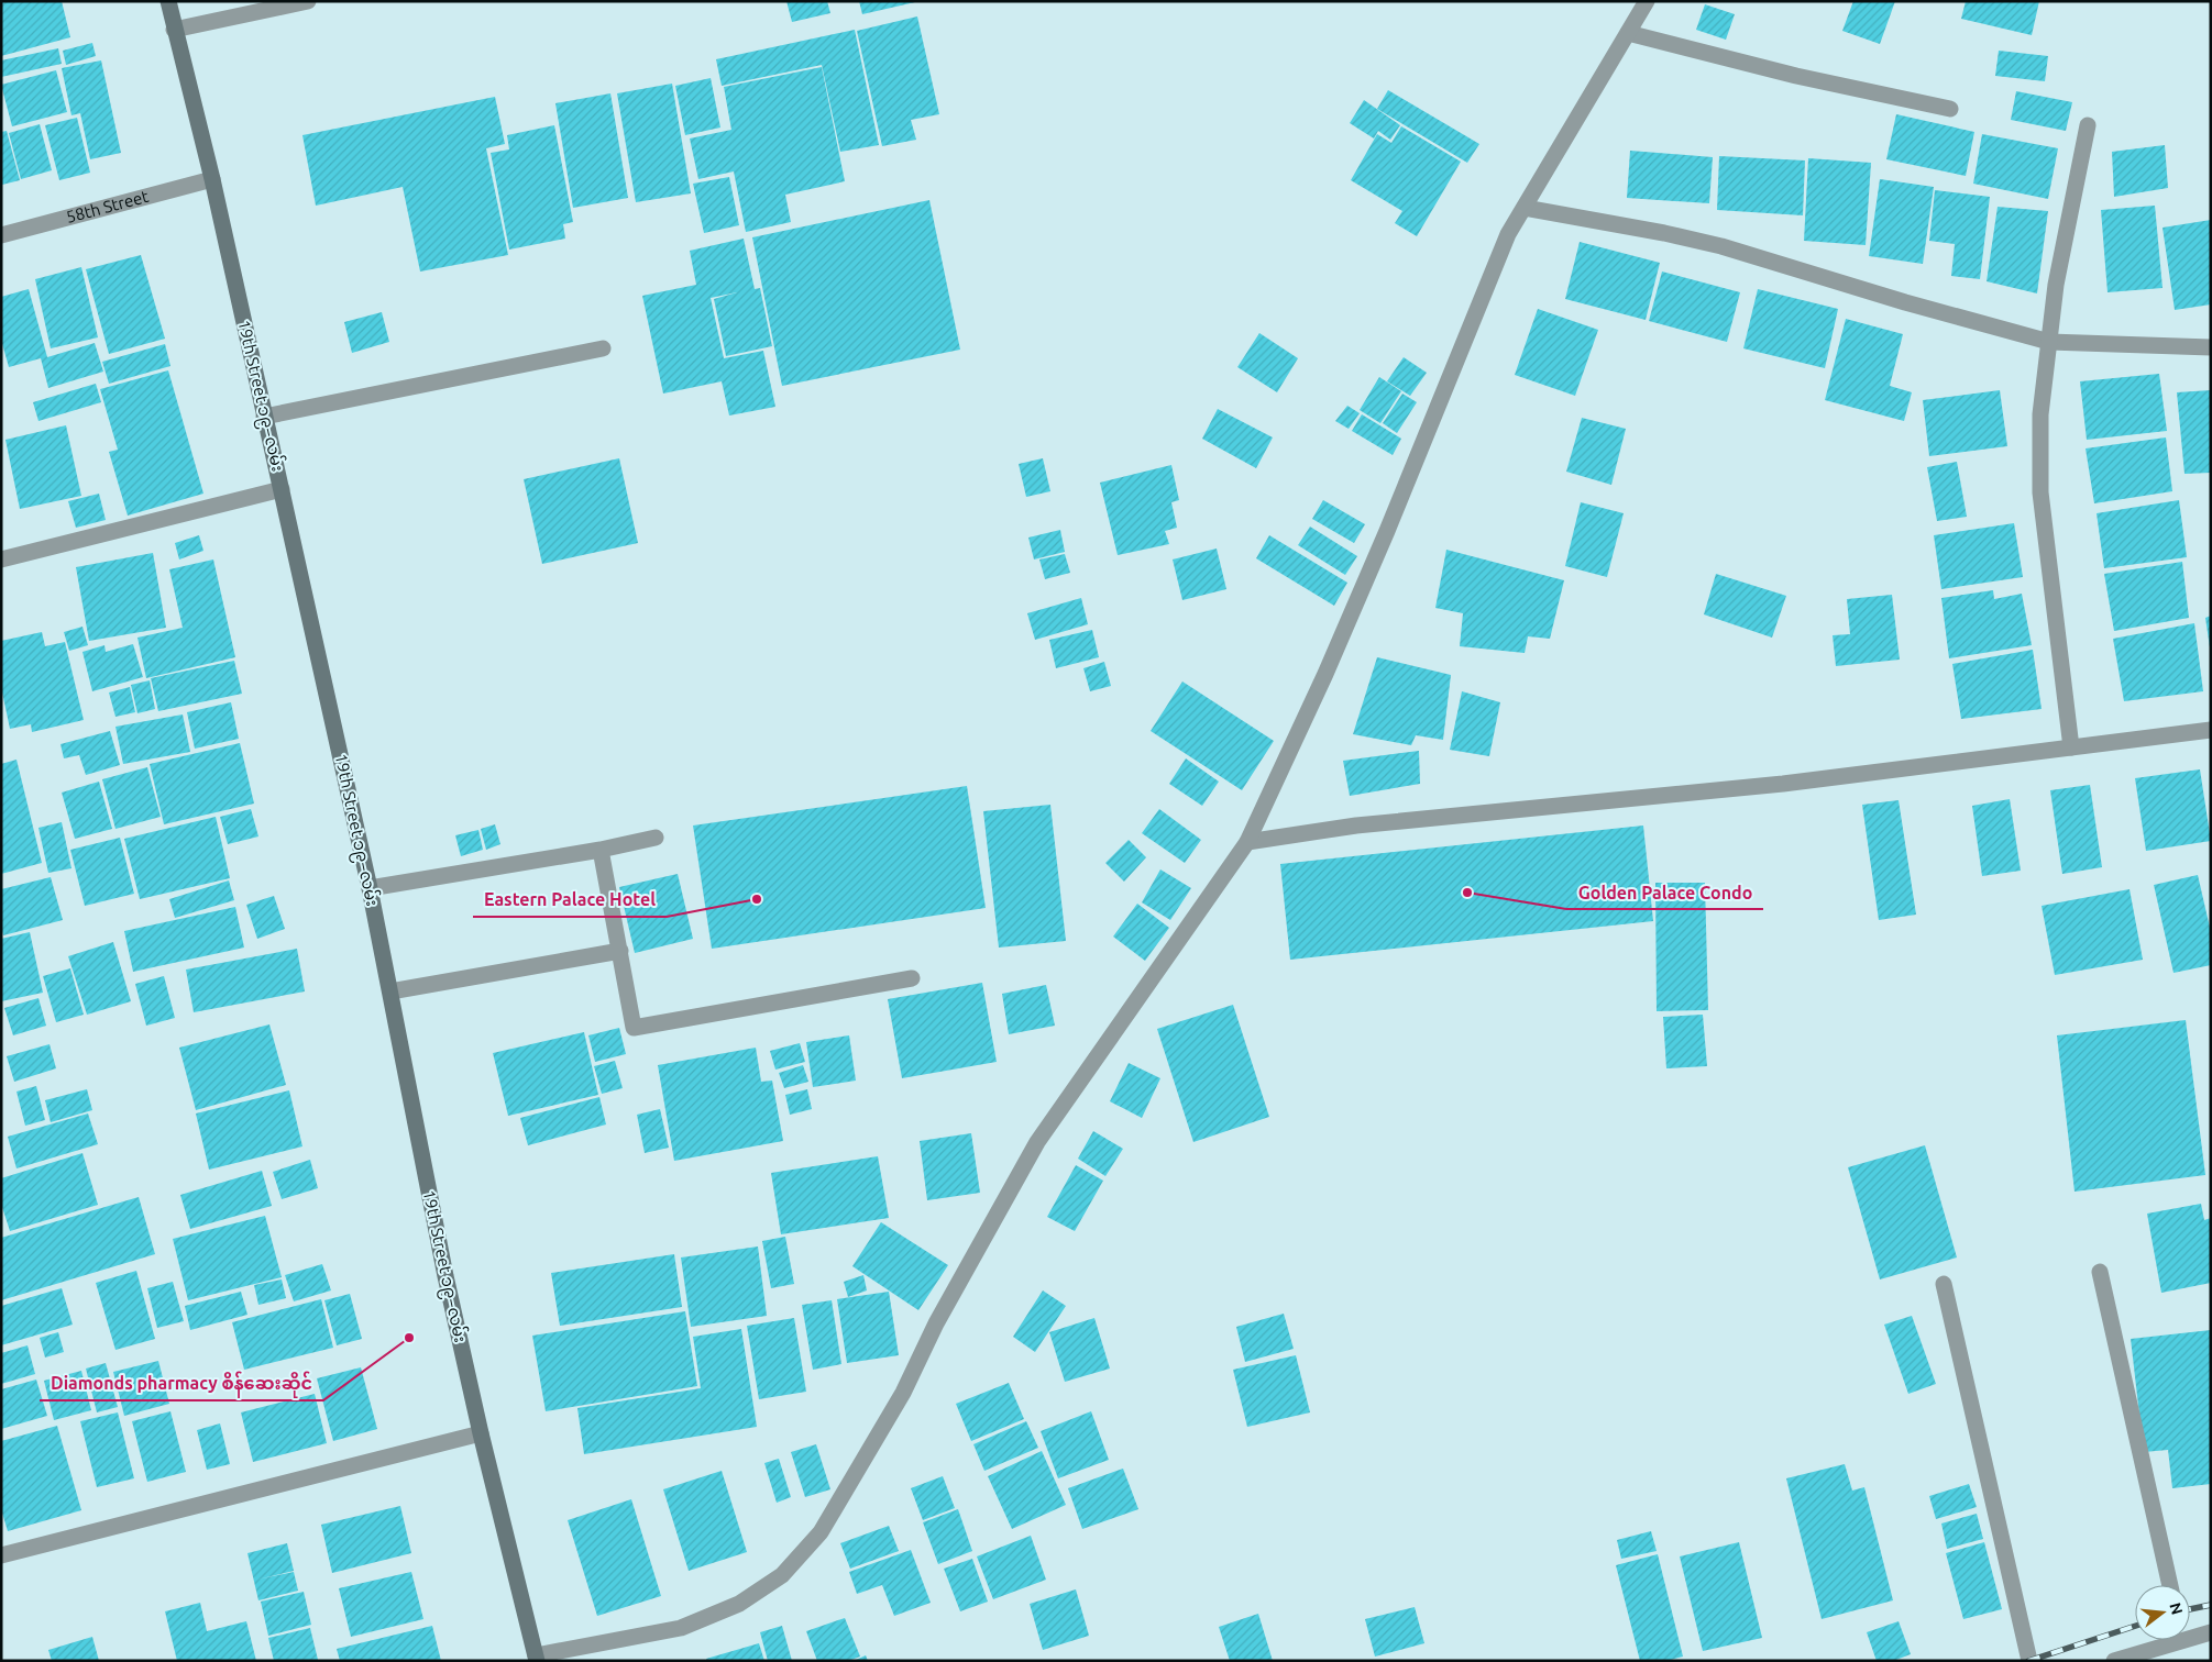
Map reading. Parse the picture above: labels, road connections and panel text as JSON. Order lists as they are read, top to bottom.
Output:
{
  "streets": {
    "street": ["58th Street", "19th Street ၁၉−လမ်း"]
  },
  "crossings": [
    ["58th Street", "19th Street ၁၉−လမ်း"]
  ],
  "places": ["Golden Palace Condo", "Eastern Palace Hotel", "Diamonds pharmacy စိန်ဆေးဆိုင်"],
  "north": "right"
}
